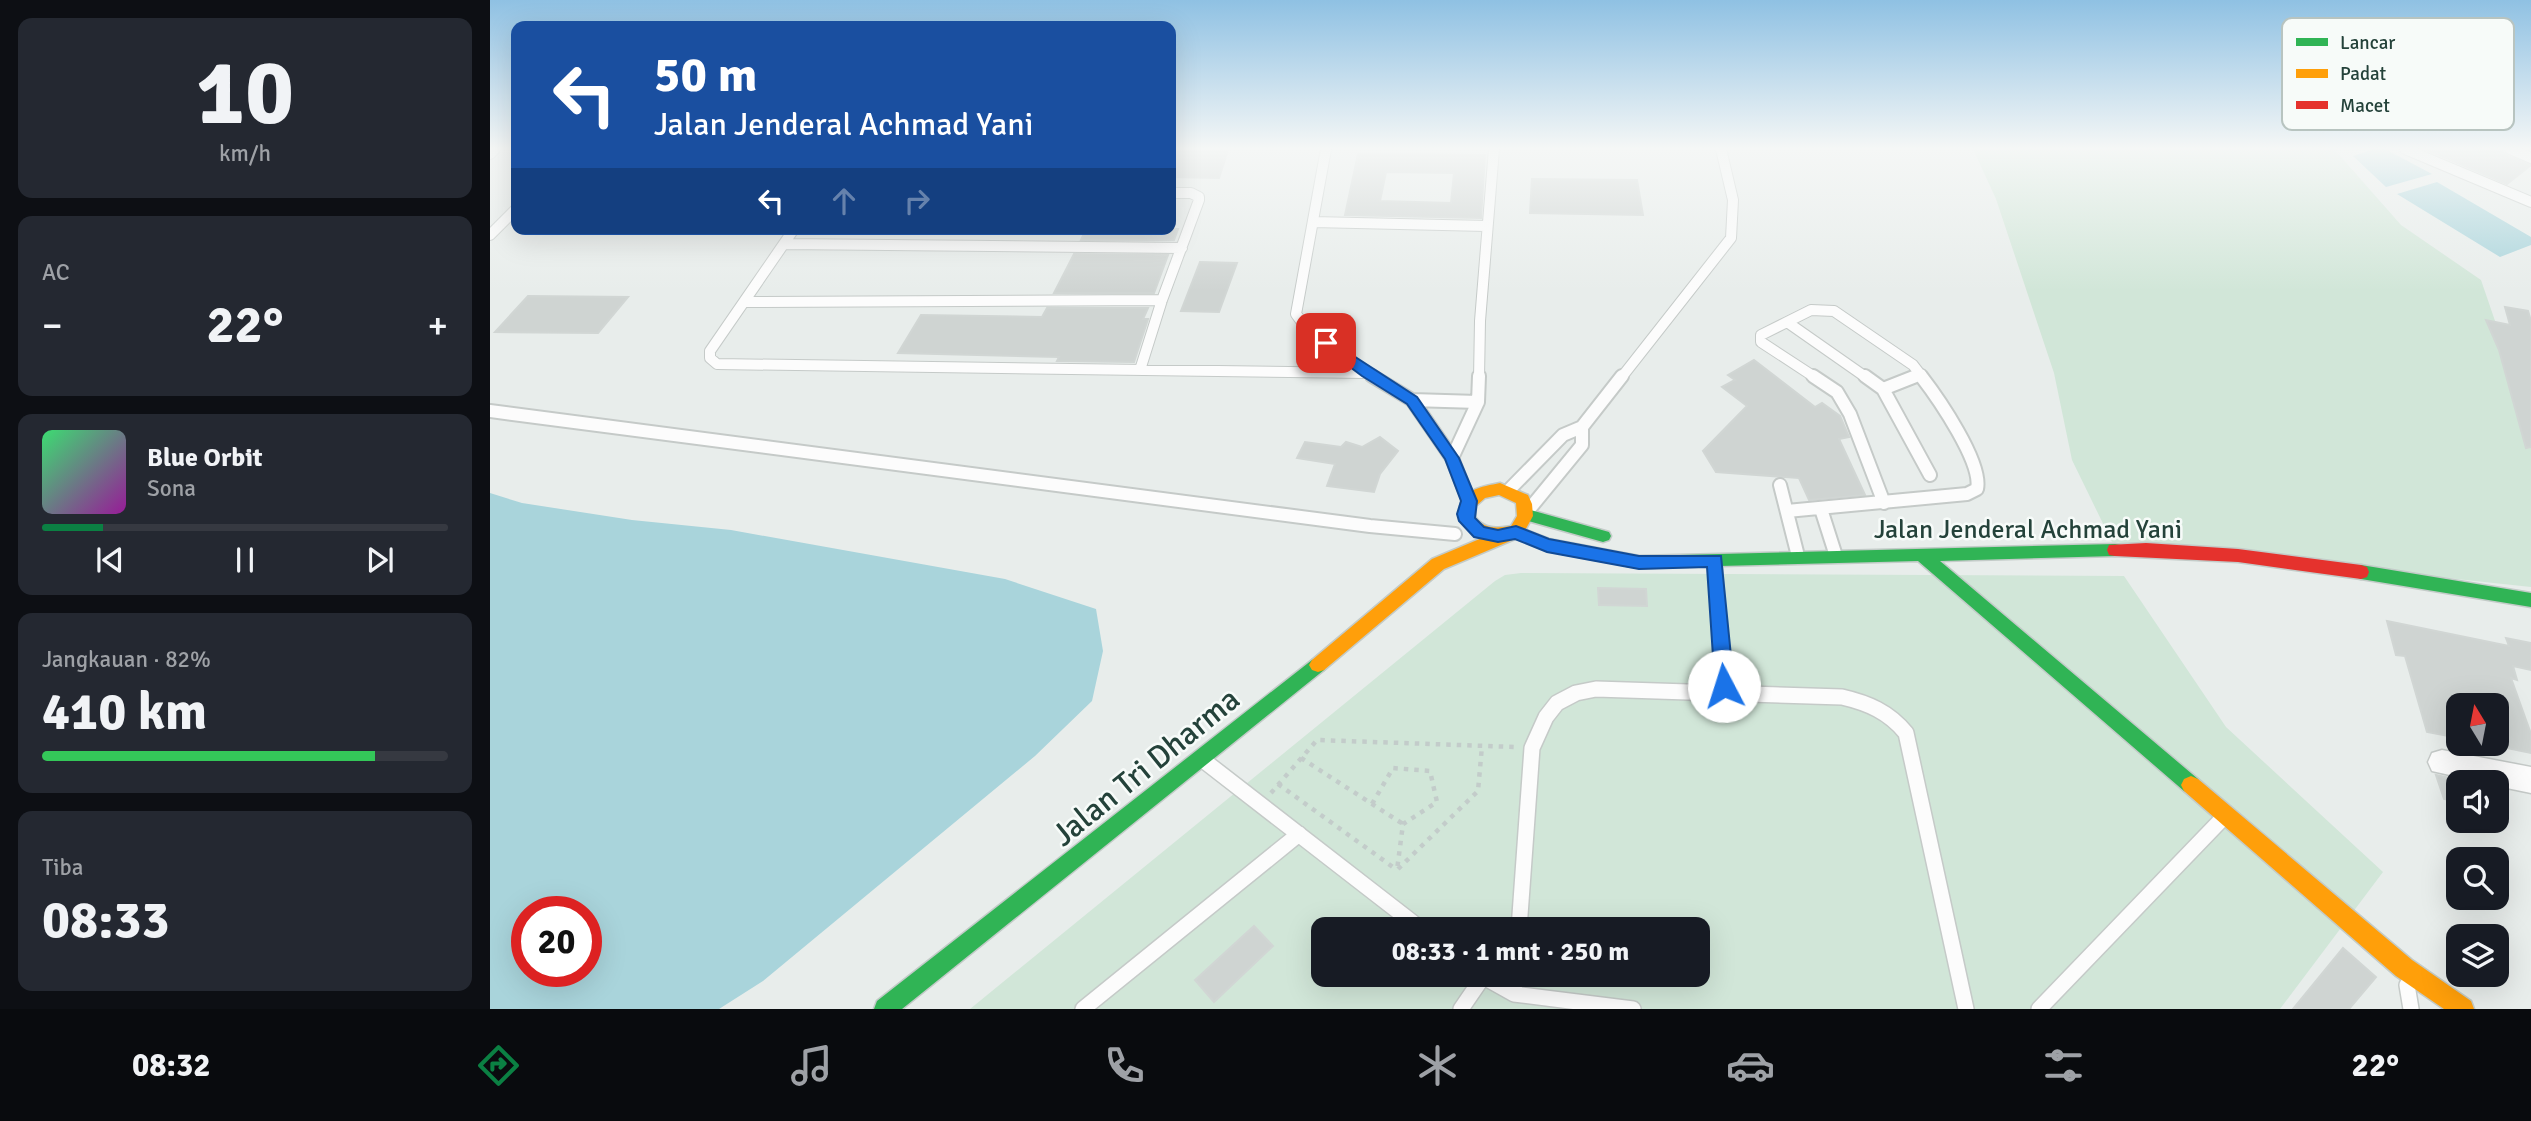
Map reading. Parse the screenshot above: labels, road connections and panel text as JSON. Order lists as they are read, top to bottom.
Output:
{
  "streets": {
    "main road": ["Jalan Jenderal Achmad Yani", "Jalan Tri Dharma"]
  },
  "crossings": [
    ["Jalan Jenderal Achmad Yani", "Jalan Tri Dharma"]
  ],
  "legend": ["Lancar", "Padat", "Macet"],
  "north": "top",
  "page": {
    "tile": [
      ["10", "km/h"],
      "AC",
      ["Jangkauan · 82%", "410 km"],
      ["Tiba", "08:33"]
    ],
    "turn": ["50 m", "Jalan Jenderal Achmad Yani"],
    "heat": ["−", "22°", "+"],
    "song": ["Blue Orbit", "Sona"],
    "limit": "20",
    "trip": "08:33 · 1 mnt · 250 m",
    "tabs": ["08:32", "22°"]
  }
}
